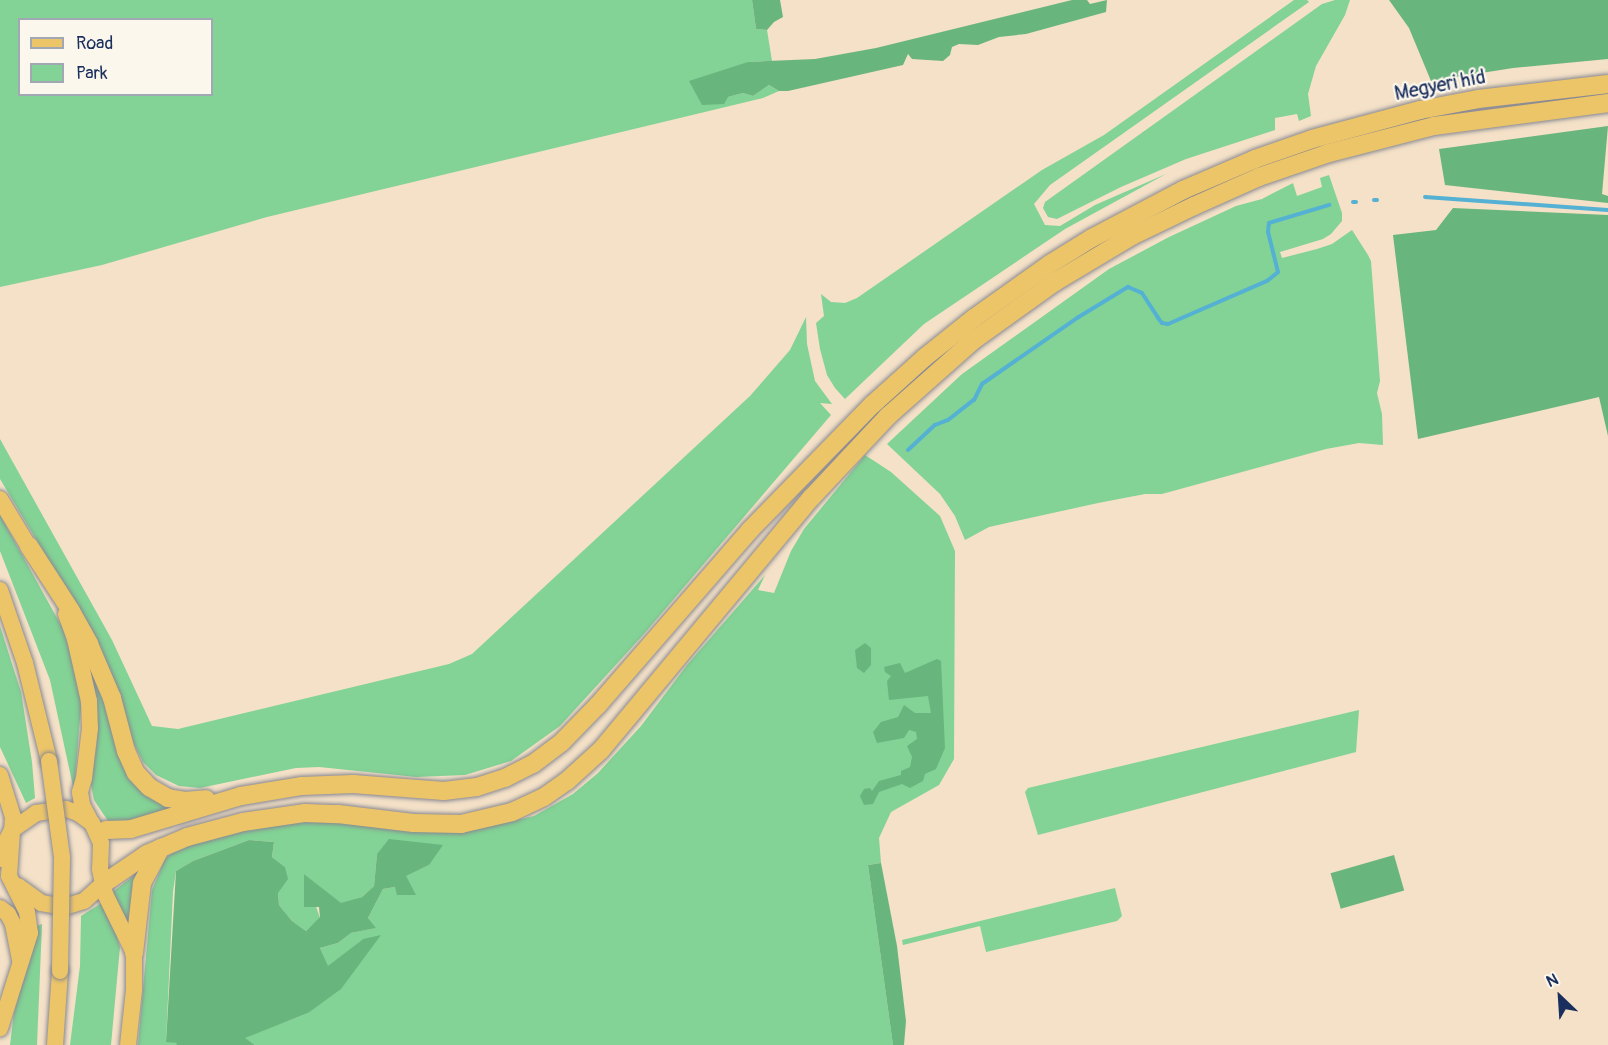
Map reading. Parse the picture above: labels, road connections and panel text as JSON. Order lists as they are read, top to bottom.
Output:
{
  "streets": {
    "highway": ["Megyeri híd"]
  },
  "legend": ["Road", "Park"],
  "north": "top left"
}
